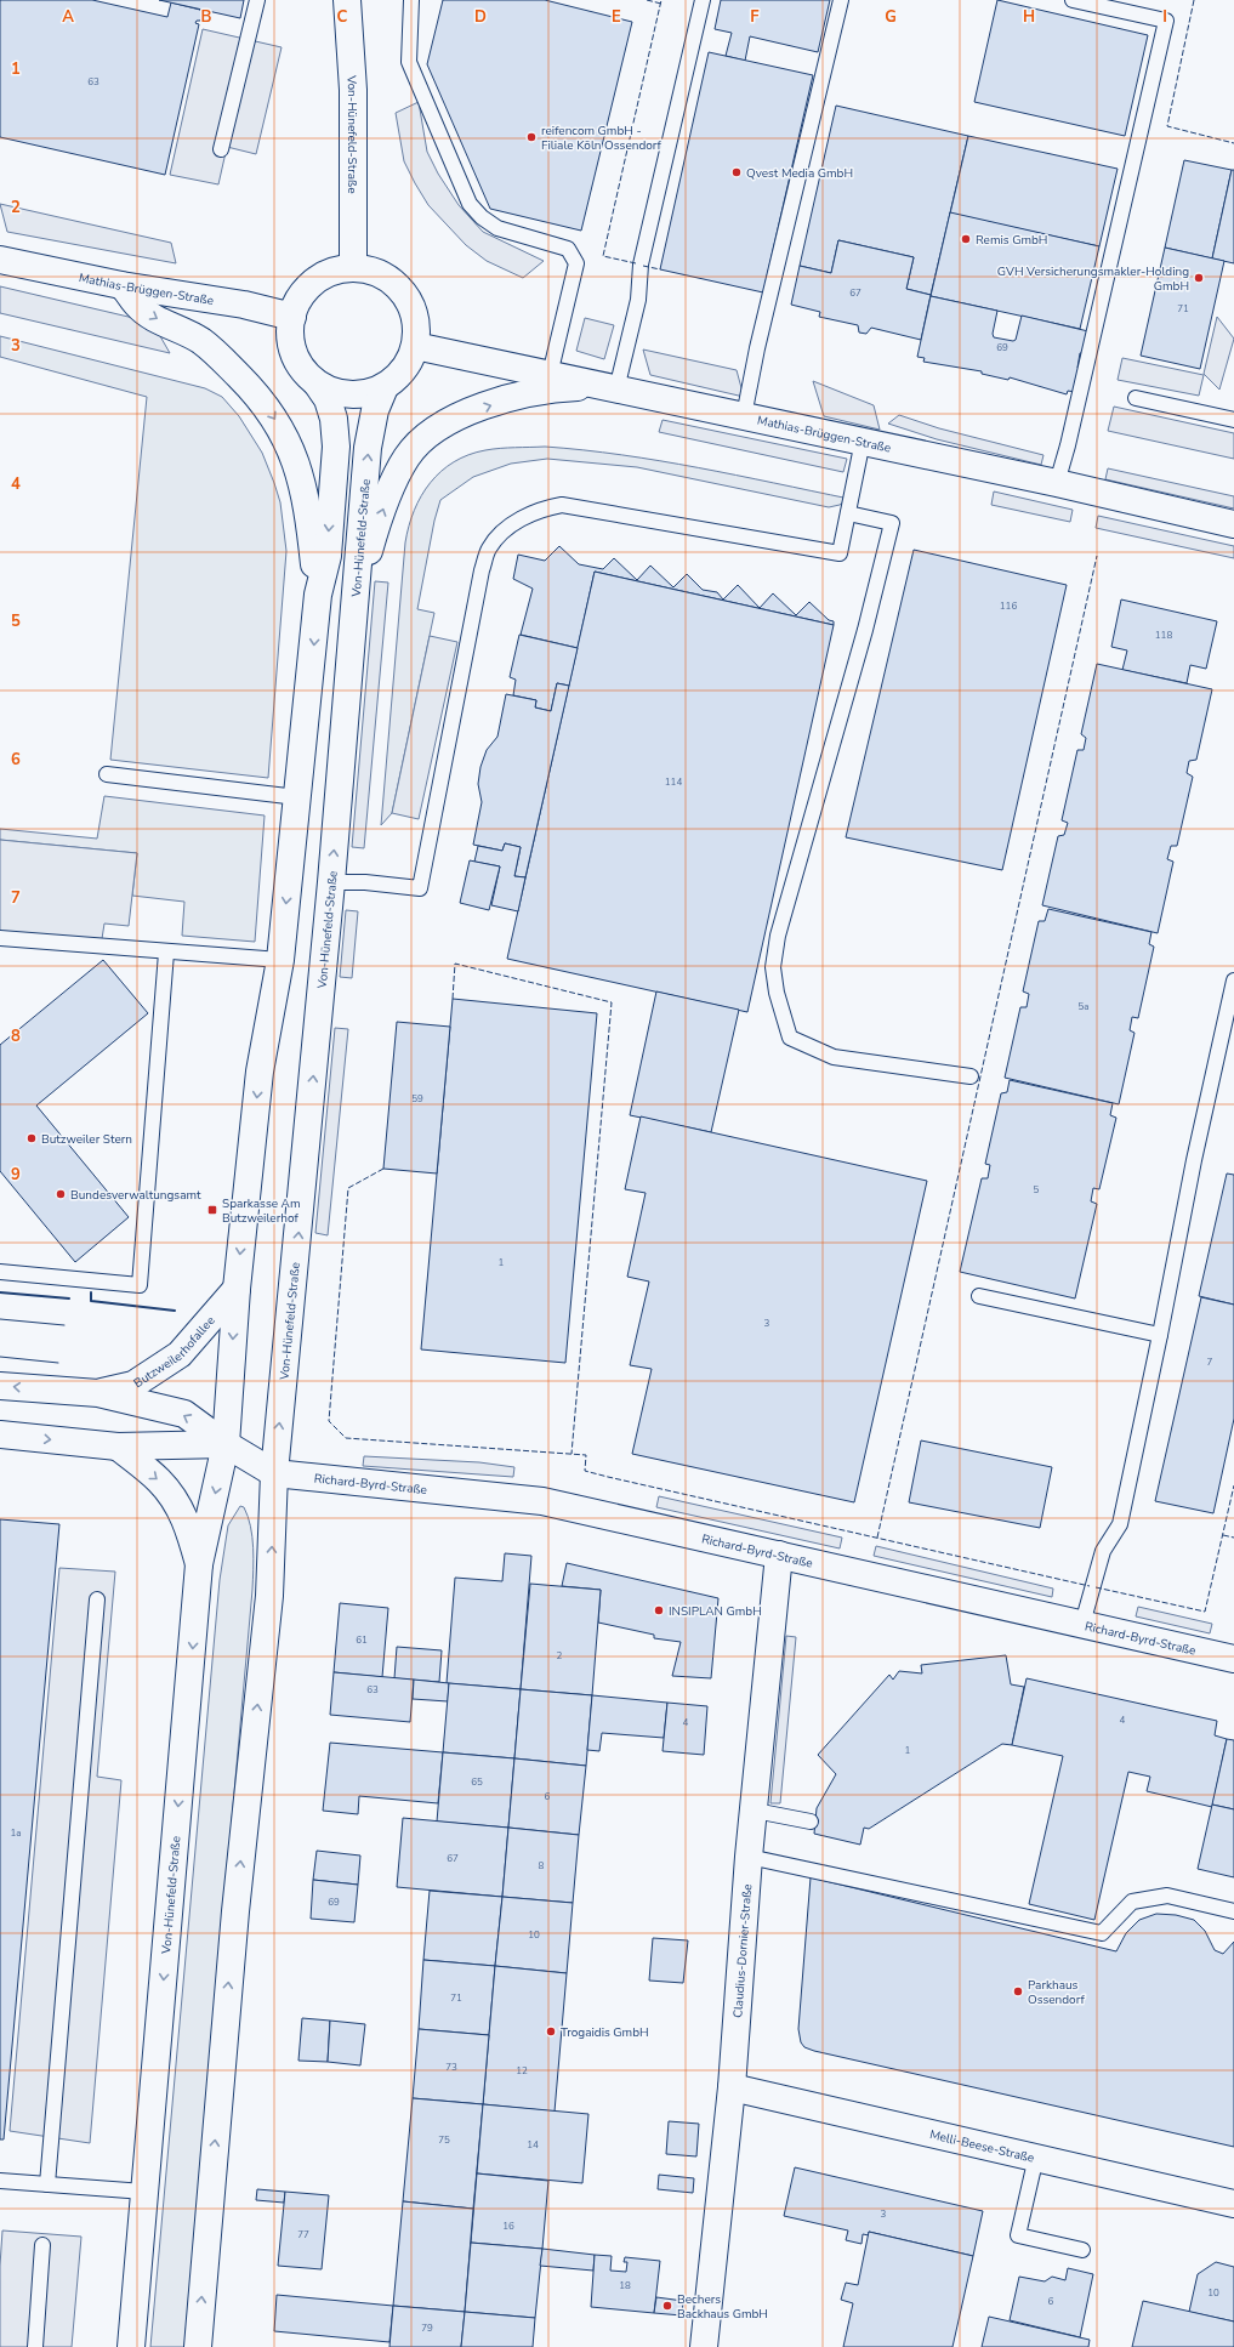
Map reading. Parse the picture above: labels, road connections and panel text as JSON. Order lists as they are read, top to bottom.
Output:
{
  "streets": {
    "street": [
      "Von-Hünefeld-Straße",
      "Mathias-Brüggen-Straße",
      "Butzweilerhofallee",
      "Richard-Byrd-Straße",
      "Claudius-Dornier-Straße",
      "Melli-Beese-Straße"
    ]
  },
  "crossings": [
    ["Von-Hünefeld-Straße", "Mathias-Brüggen-Straße"],
    ["Von-Hünefeld-Straße", "Butzweilerhofallee"],
    ["Von-Hünefeld-Straße", "Richard-Byrd-Straße"],
    ["Richard-Byrd-Straße", "Claudius-Dornier-Straße"],
    ["Claudius-Dornier-Straße", "Melli-Beese-Straße"]
  ],
  "places": {
    "other": [
      "reifencom GmbH - Filiale Köln Ossendorf",
      "Qvest Media GmbH",
      "Remis GmbH",
      "GVH Versicherungsmakler-Holding GmbH",
      "Butzweiler Stern",
      "Bundesverwaltungsamt",
      "INSIPLAN GmbH",
      "Parkhaus Ossendorf",
      "Trogaidis GmbH",
      "Bechers Backhaus GmbH"
    ],
    "transit": ["Sparkasse Am Butzweilerhof"]
  },
  "house_numbers": [
    "63",
    "67",
    "71",
    "69",
    "116",
    "118",
    "114",
    "5a",
    "59",
    "5",
    "1",
    "3",
    "7",
    "61",
    "2",
    "63",
    "4",
    "4",
    "1",
    "65",
    "6",
    "1a",
    "67",
    "8",
    "69",
    "10",
    "71",
    "73",
    "12",
    "75",
    "14",
    "3",
    "16",
    "77",
    "18",
    "10",
    "6",
    "79"
  ],
  "grid": {
    "columns": [
      "A",
      "B",
      "C",
      "D",
      "E",
      "F",
      "G",
      "H",
      "I"
    ],
    "rows": [
      "1",
      "2",
      "3",
      "4",
      "5",
      "6",
      "7",
      "8",
      "9"
    ]
  }
}
